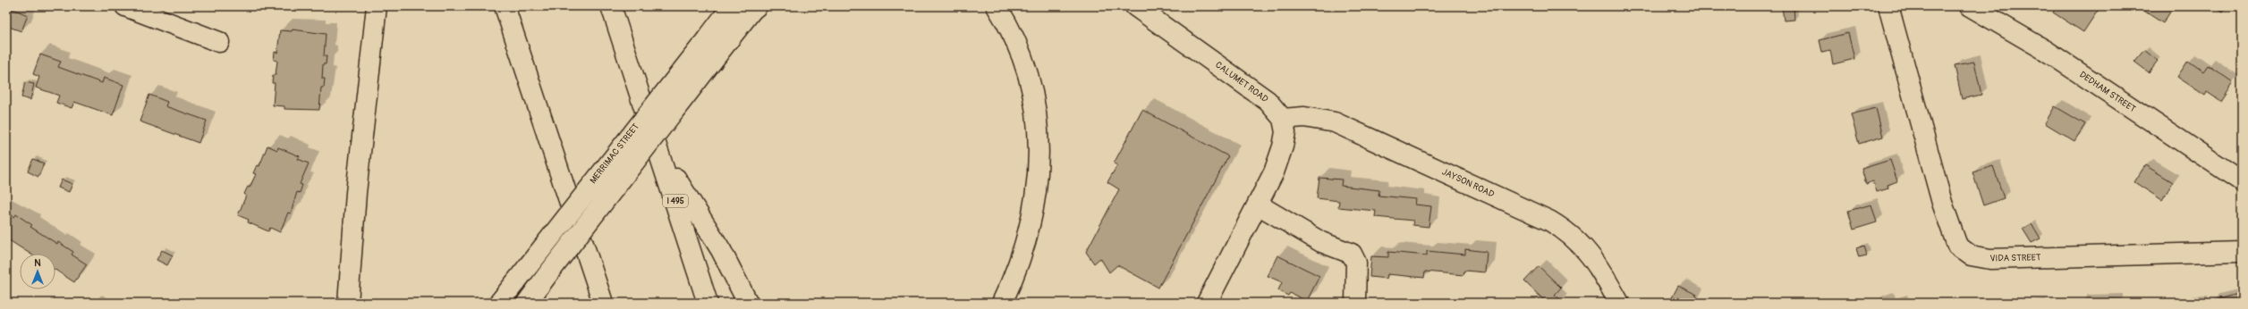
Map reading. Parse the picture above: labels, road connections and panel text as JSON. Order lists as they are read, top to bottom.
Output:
{
  "streets": {
    "main road": [
      "CALUMET ROAD",
      "DEDHAM STREET",
      "MERRIMAC STREET",
      "JAYSON ROAD",
      "I 495",
      "VIDA STREET"
    ]
  },
  "crossings": [
    ["CALUMET ROAD", "JAYSON ROAD"]
  ],
  "north": "top"
}
